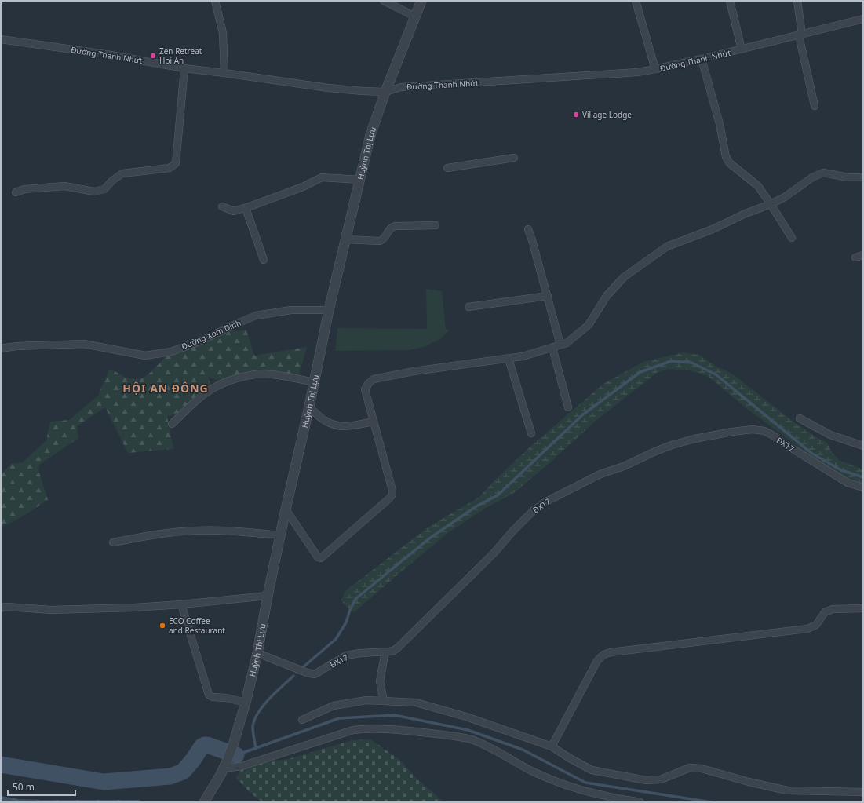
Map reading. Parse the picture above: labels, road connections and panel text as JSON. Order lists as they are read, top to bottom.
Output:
{
  "streets": {
    "street": [
      "Đường Thanh Nhứt",
      "Huỳnh Thị Lựu",
      "Đường Xóm Dinh",
      "ĐX17"
    ]
  },
  "crossings": [
    ["Đường Thanh Nhứt", "Huỳnh Thị Lựu"],
    ["Huỳnh Thị Lựu", "Đường Xóm Dinh"],
    ["Huỳnh Thị Lựu", "ĐX17"]
  ],
  "districts": ["HỘI AN ĐÔNG"],
  "places": ["Zen Retreat Hoi An", "Village Lodge", "ECO Coffee and Restaurant"],
  "scale_bar": "50 m"
}
